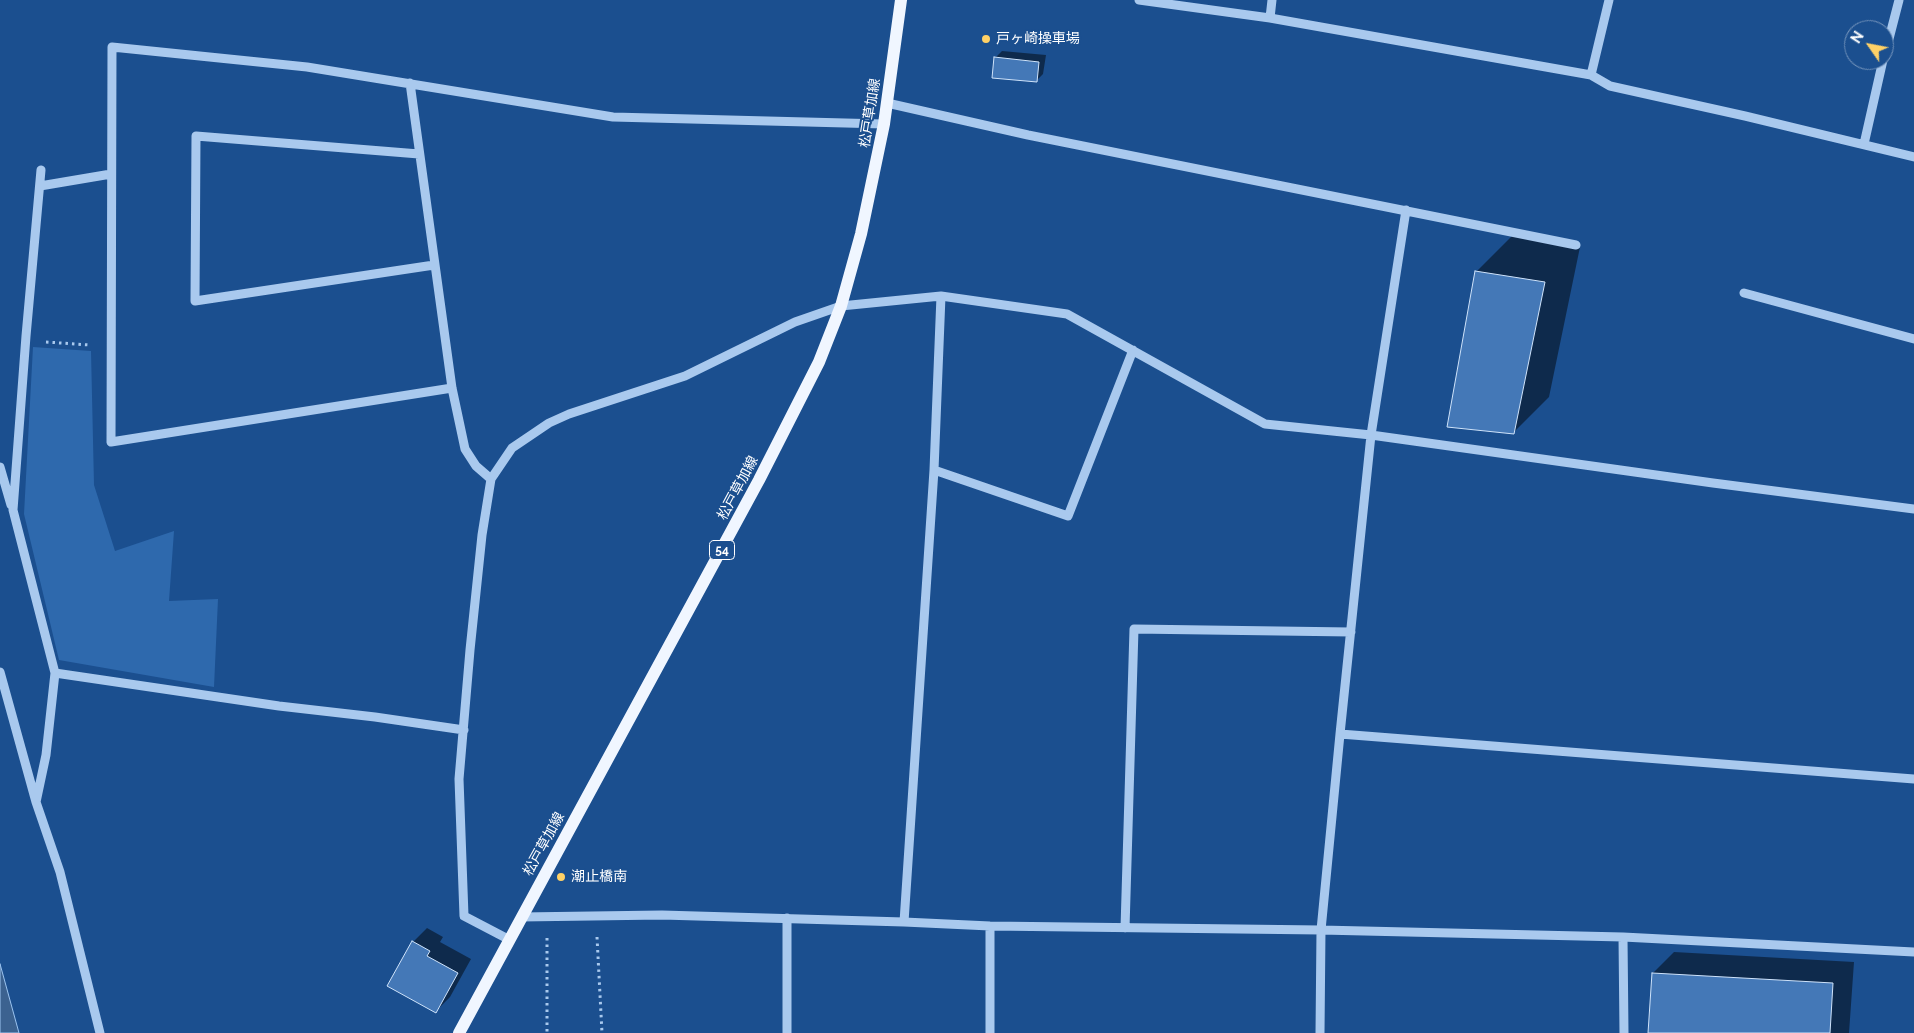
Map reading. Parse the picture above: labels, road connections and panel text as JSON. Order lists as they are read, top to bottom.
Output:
{
  "streets": {
    "main road": ["松戸草加線", "54"]
  },
  "places": ["戸ヶ崎操車場", "潮止橋南"],
  "north": "top left"
}
